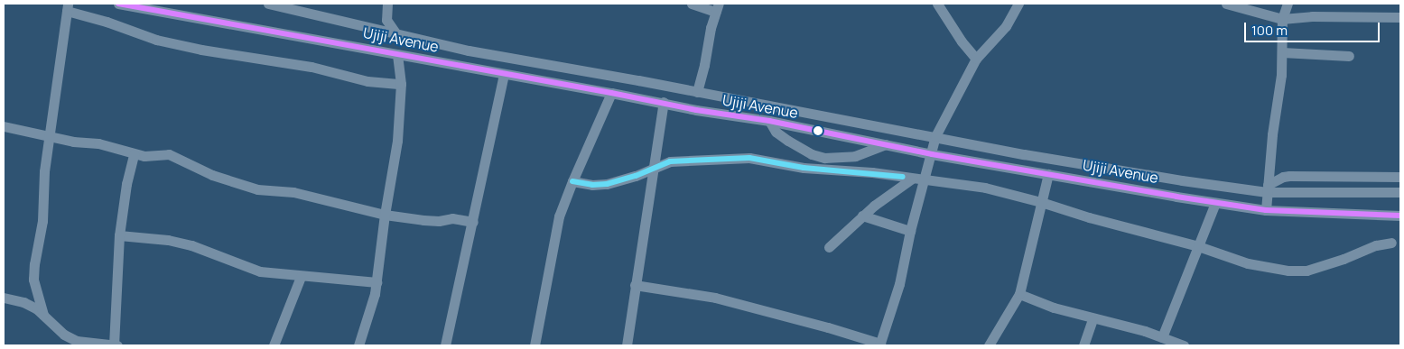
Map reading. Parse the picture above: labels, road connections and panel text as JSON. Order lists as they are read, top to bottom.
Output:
{
  "streets": {
    "street": ["Ujiji Avenue"]
  },
  "scale_bar": "100 m"
}
